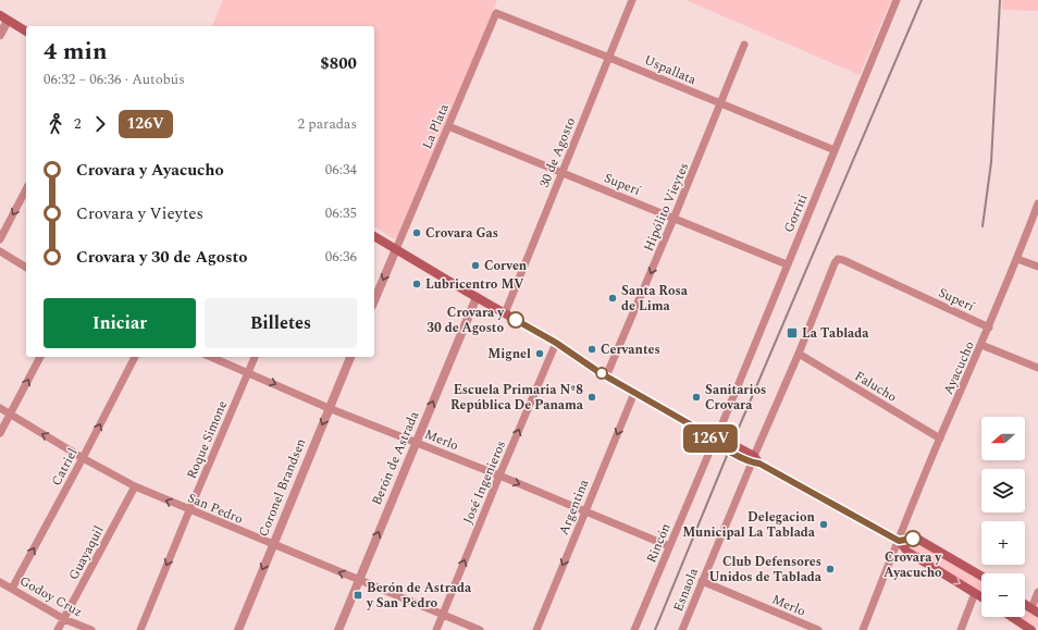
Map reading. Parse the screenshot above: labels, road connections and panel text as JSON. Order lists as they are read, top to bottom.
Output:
{
  "streets": {
    "street": [
      "Uspallata",
      "La Plata",
      "30 de Agosto",
      "Superí",
      "Hipólito Vieytes",
      "Gorriti",
      "Ayacucho",
      "Falucho",
      "Roque Simone",
      "Merlo",
      "Berón de Astrada",
      "Catriel",
      "José Ingenieros",
      "Coronel Brandsen",
      "Argentina",
      "San Pedro",
      "Rincón",
      "Guayaquil",
      "Esnaola",
      "Godoy Cruz"
    ]
  },
  "crossings": [
    ["Uspallata", "La Plata"],
    ["Uspallata", "30 de Agosto"],
    ["Uspallata", "Hipólito Vieytes"],
    ["Uspallata", "Gorriti"],
    ["La Plata", "Superí"],
    ["30 de Agosto", "Superí"],
    ["Superí", "Hipólito Vieytes"],
    ["Superí", "Gorriti"],
    ["Superí", "Ayacucho"],
    ["Superí", "Esnaola"],
    ["Gorriti", "Rincón"],
    ["Ayacucho", "Falucho"],
    ["Falucho", "Esnaola"],
    ["Roque Simone", "Merlo"],
    ["Roque Simone", "San Pedro"],
    ["Merlo", "Berón de Astrada"],
    ["Merlo", "José Ingenieros"],
    ["Merlo", "Coronel Brandsen"],
    ["Merlo", "Argentina"],
    ["Merlo", "Rincón"],
    ["Merlo", "Esnaola"],
    ["Berón de Astrada", "San Pedro"],
    ["Catriel", "San Pedro"],
    ["Catriel", "Godoy Cruz"],
    ["José Ingenieros", "San Pedro"],
    ["Coronel Brandsen", "San Pedro"],
    ["San Pedro", "Guayaquil"],
    ["Guayaquil", "Godoy Cruz"]
  ],
  "one_way": [
    "Hipólito Vieytes",
    "Roque Simone",
    "Berón de Astrada",
    "Catriel",
    "José Ingenieros",
    "Coronel Brandsen",
    "Argentina",
    "San Pedro"
  ],
  "places": {
    "other": [
      "Crovara Gas",
      "Corven",
      "Lubricentro MV",
      "Santa Rosa de Lima",
      "Crovara y 30 de Agosto",
      "Cervantes",
      "Mignel",
      "Escuela Primaria Nº8 República De Panama",
      "Sanitarios Crovara",
      "Delegacion Municipal La Tablada",
      "Crovara y Ayacucho",
      "Club Defensores Unidos de Tablada"
    ],
    "transit": ["La Tablada", "Berón de Astrada y San Pedro"]
  },
  "lines": ["bus line 126V"],
  "north": "left",
  "page": {
    "on_map": "126V",
    "heading": ["4 min", "06:32 – 06:36 · Autobús", "$800"],
    "legs": ["2", "126V", "2 paradas"],
    "list": [
      {
        "name": "Crovara y Ayacucho",
        "value": "06:34"
      },
      {
        "name": "Crovara y Vieytes",
        "value": "06:35"
      },
      {
        "name": "Crovara y 30 de Agosto",
        "value": "06:36"
      }
    ],
    "buttons": ["Iniciar", "Billetes"],
    "map_buttons": ["+", "−"]
  }
}
